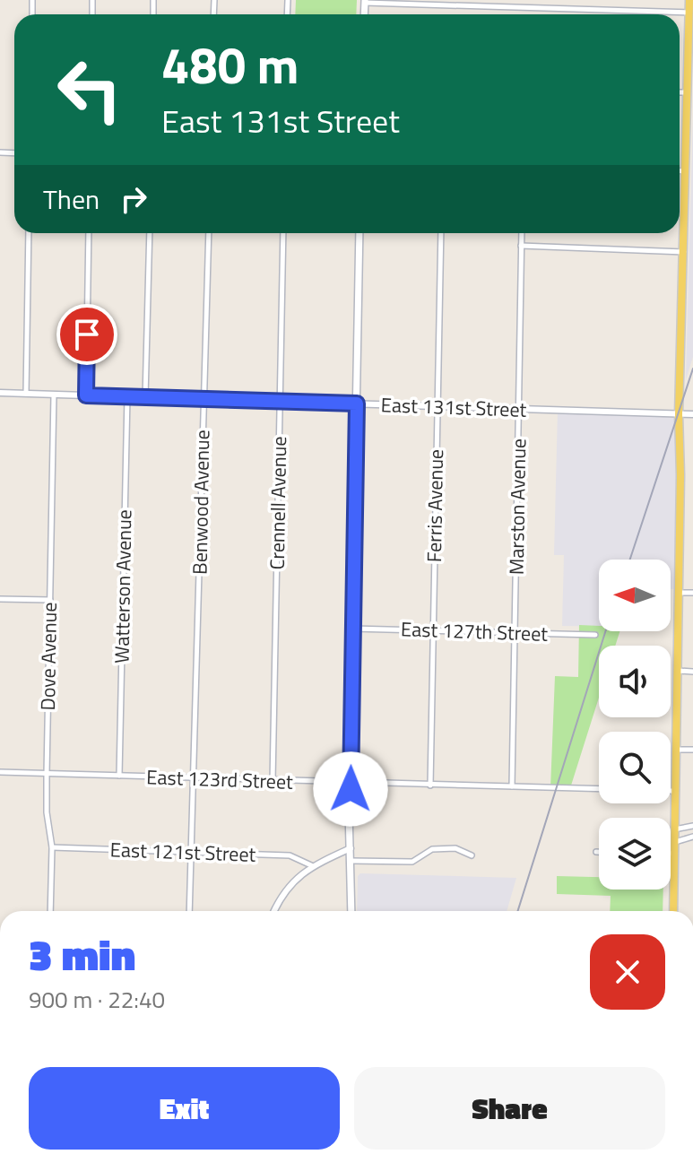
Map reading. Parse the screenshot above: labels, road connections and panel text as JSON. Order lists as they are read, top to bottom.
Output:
{
  "streets": {
    "street": [
      "East 131st Street",
      "Benwood Avenue",
      "Crennell Avenue",
      "Ferris Avenue",
      "Marston Avenue",
      "Watterson Avenue",
      "East 127th Street",
      "Dove Avenue",
      "East 123rd Street",
      "East 121st Street"
    ]
  },
  "crossings": [
    ["East 131st Street", "Benwood Avenue"],
    ["East 131st Street", "Crennell Avenue"],
    ["East 131st Street", "Ferris Avenue"],
    ["East 131st Street", "Marston Avenue"],
    ["East 131st Street", "Watterson Avenue"],
    ["East 131st Street", "Dove Avenue"],
    ["Benwood Avenue", "East 123rd Street"],
    ["Benwood Avenue", "East 121st Street"],
    ["Crennell Avenue", "East 123rd Street"],
    ["Ferris Avenue", "East 127th Street"],
    ["Ferris Avenue", "East 123rd Street"],
    ["Marston Avenue", "East 127th Street"],
    ["Marston Avenue", "East 123rd Street"],
    ["Watterson Avenue", "East 123rd Street"],
    ["Dove Avenue", "East 123rd Street"],
    ["Dove Avenue", "East 121st Street"]
  ],
  "north": "left",
  "page": {
    "turn": ["480 m", "East 131st Street"],
    "then": "Then",
    "heading": ["3 min", "900 m · 22:40"],
    "buttons": ["Exit", "Share"]
  }
}
